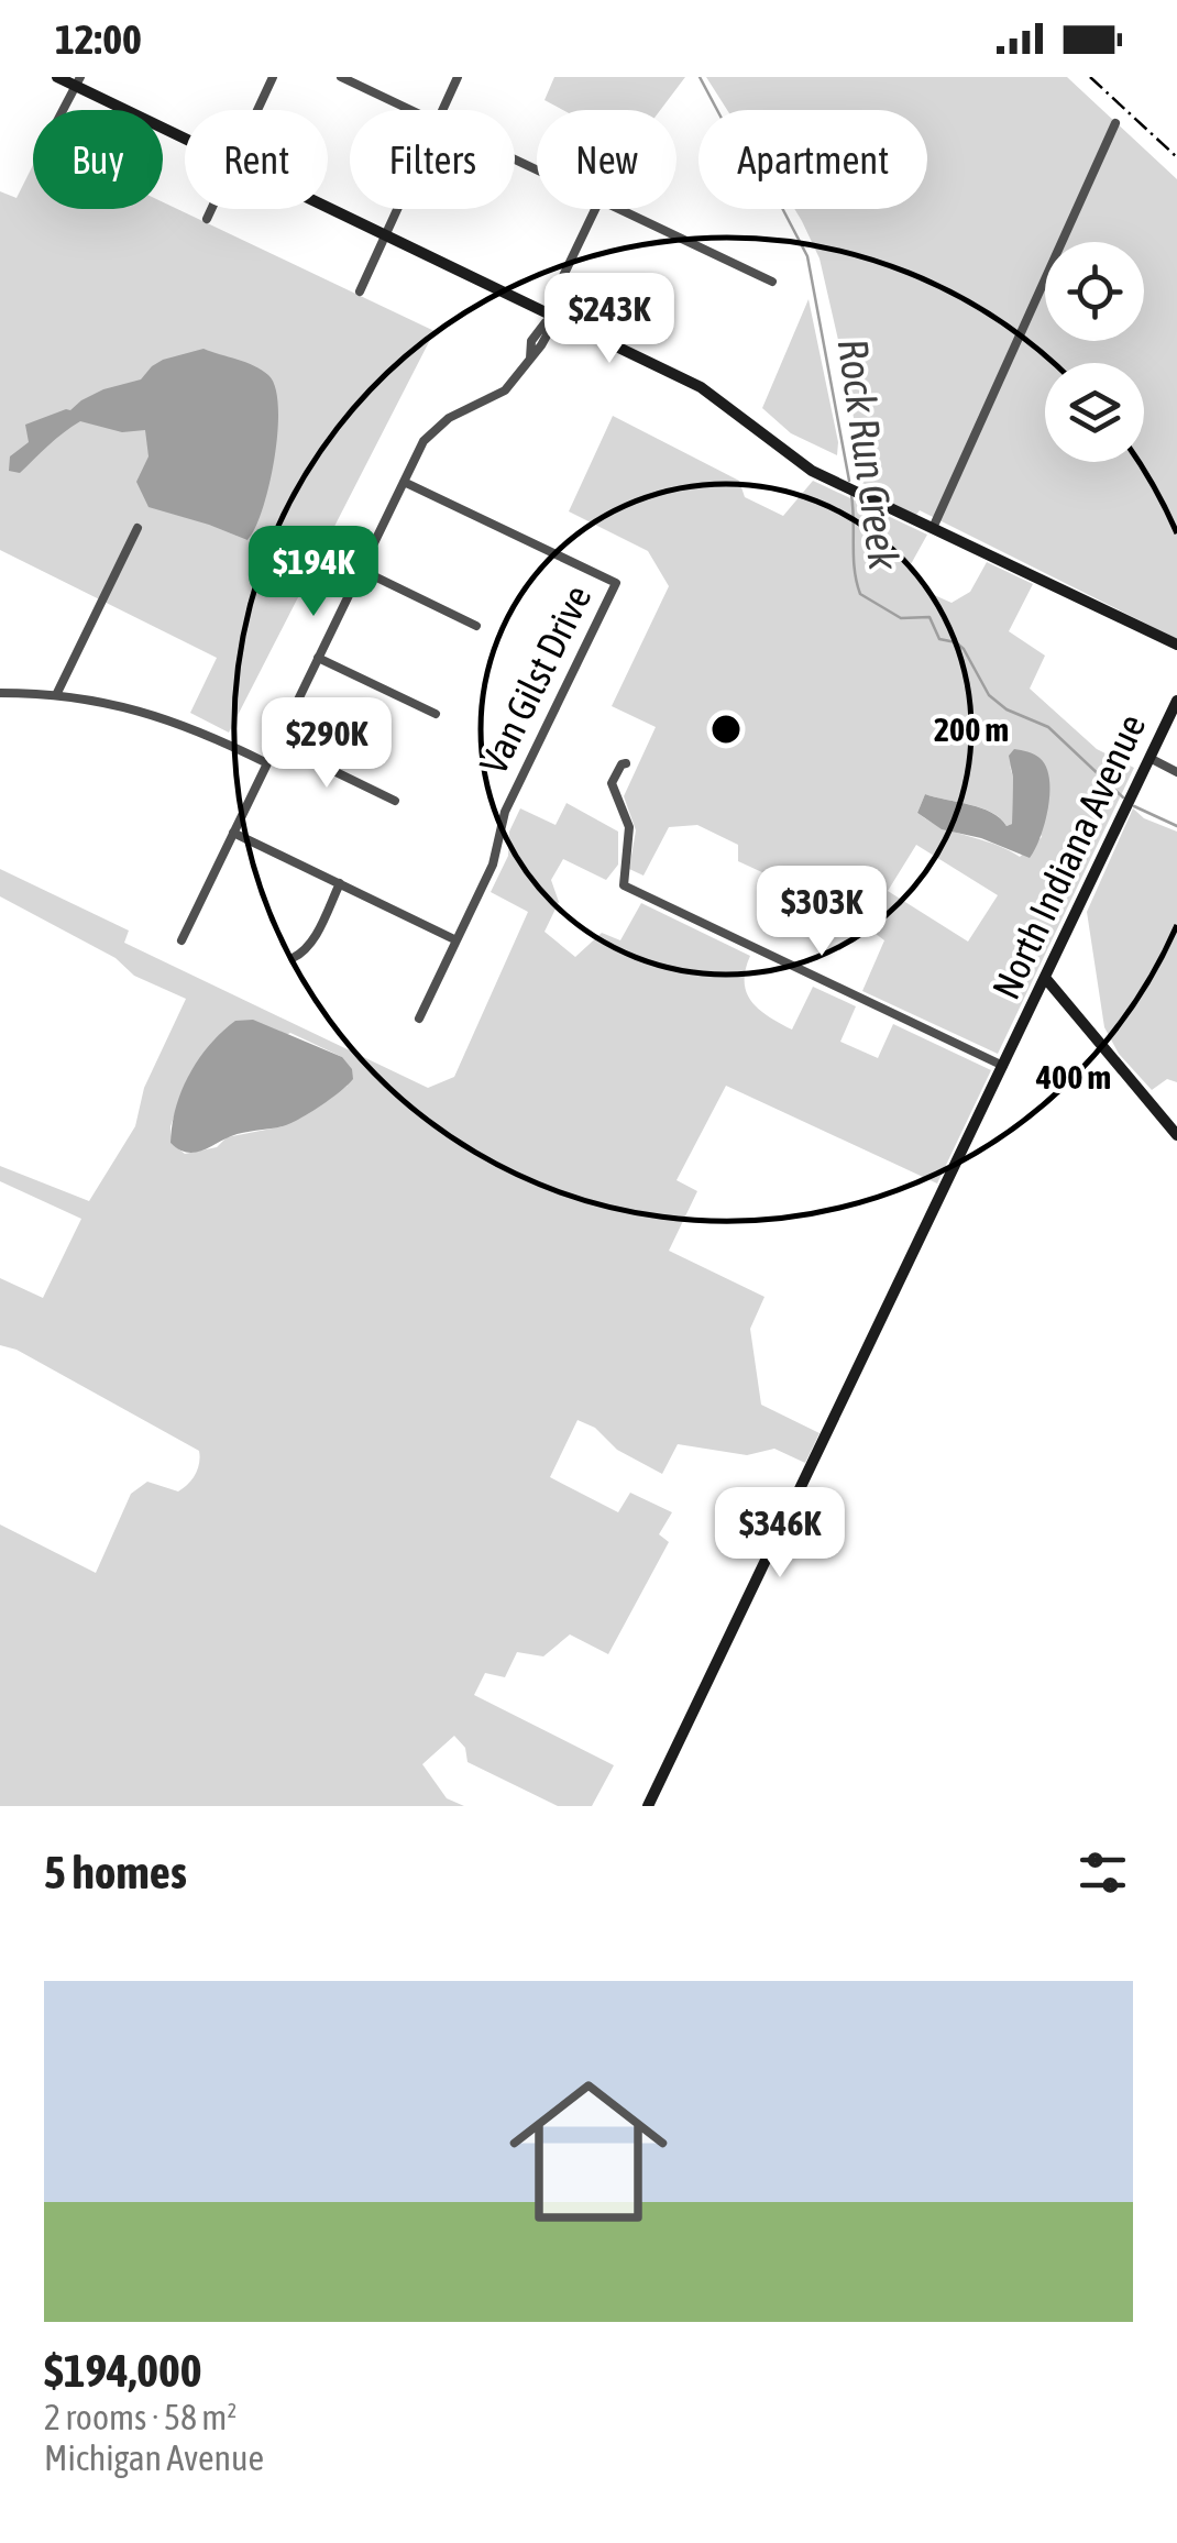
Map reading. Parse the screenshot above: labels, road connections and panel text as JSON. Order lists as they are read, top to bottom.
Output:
{
  "streets": {
    "street": ["Van Gilst Drive", "North Indiana Avenue"]
  },
  "water": ["Rock Run Creek"],
  "page": {
    "status": "12:00",
    "chip": [
      "Buy",
      "Rent",
      "Filters",
      "New",
      "Apartment"
    ],
    "price": [
      "$243K",
      "$194K",
      "$290K",
      "$303K",
      "$346K"
    ],
    "heading": "5 homes",
    "list": [
      {
        "name": "$194,000",
        "note": "2 rooms · 58 m² · Michigan Avenue"
      }
    ]
  },
  "rings": ["200 m", "400 m"]
}
